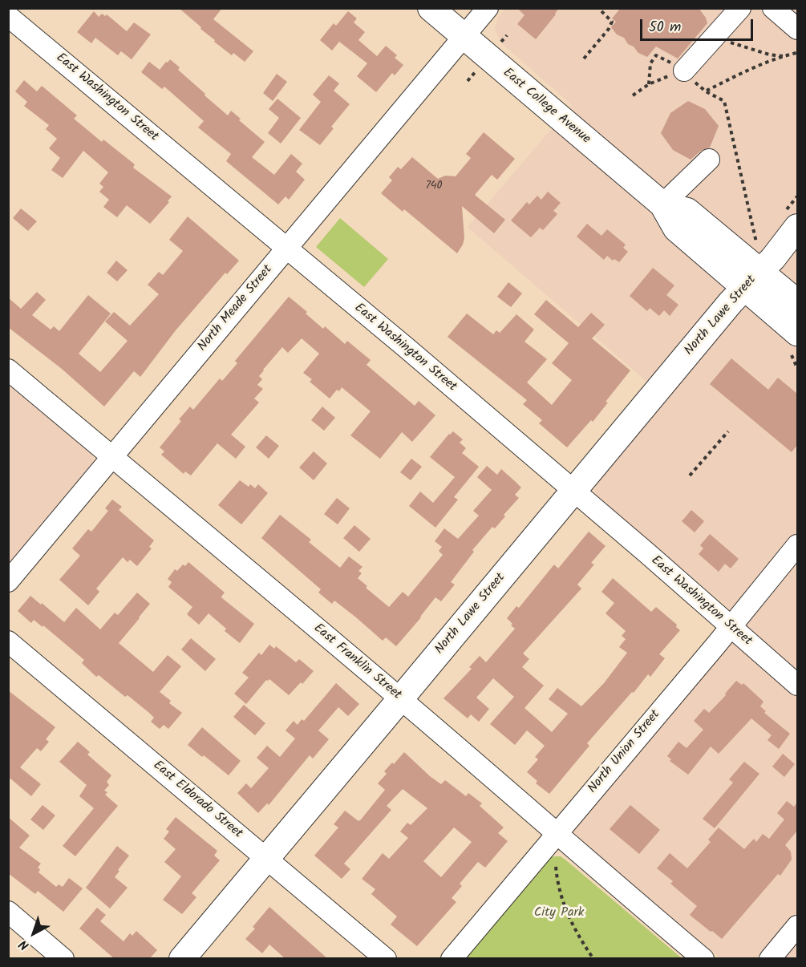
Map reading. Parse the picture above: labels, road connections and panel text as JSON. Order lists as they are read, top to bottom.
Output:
{
  "streets": {
    "main road": ["East College Avenue", "North Lawe Street"],
    "street": [
      "East Washington Street",
      "North Meade Street",
      "East Franklin Street",
      "North Union Street",
      "East Eldorado Street"
    ]
  },
  "crossings": [
    ["East Washington Street", "North Meade Street"],
    ["East Washington Street", "North Lawe Street"],
    ["East Washington Street", "North Union Street"],
    ["East College Avenue", "North Meade Street"],
    ["East College Avenue", "North Lawe Street"],
    ["North Meade Street", "East Franklin Street"],
    ["North Lawe Street", "East Franklin Street"],
    ["North Lawe Street", "East Eldorado Street"],
    ["East Franklin Street", "North Union Street"]
  ],
  "parks": ["City Park"],
  "house_numbers": ["740"],
  "scale_bar": "50 m",
  "north": "bottom left"
}
